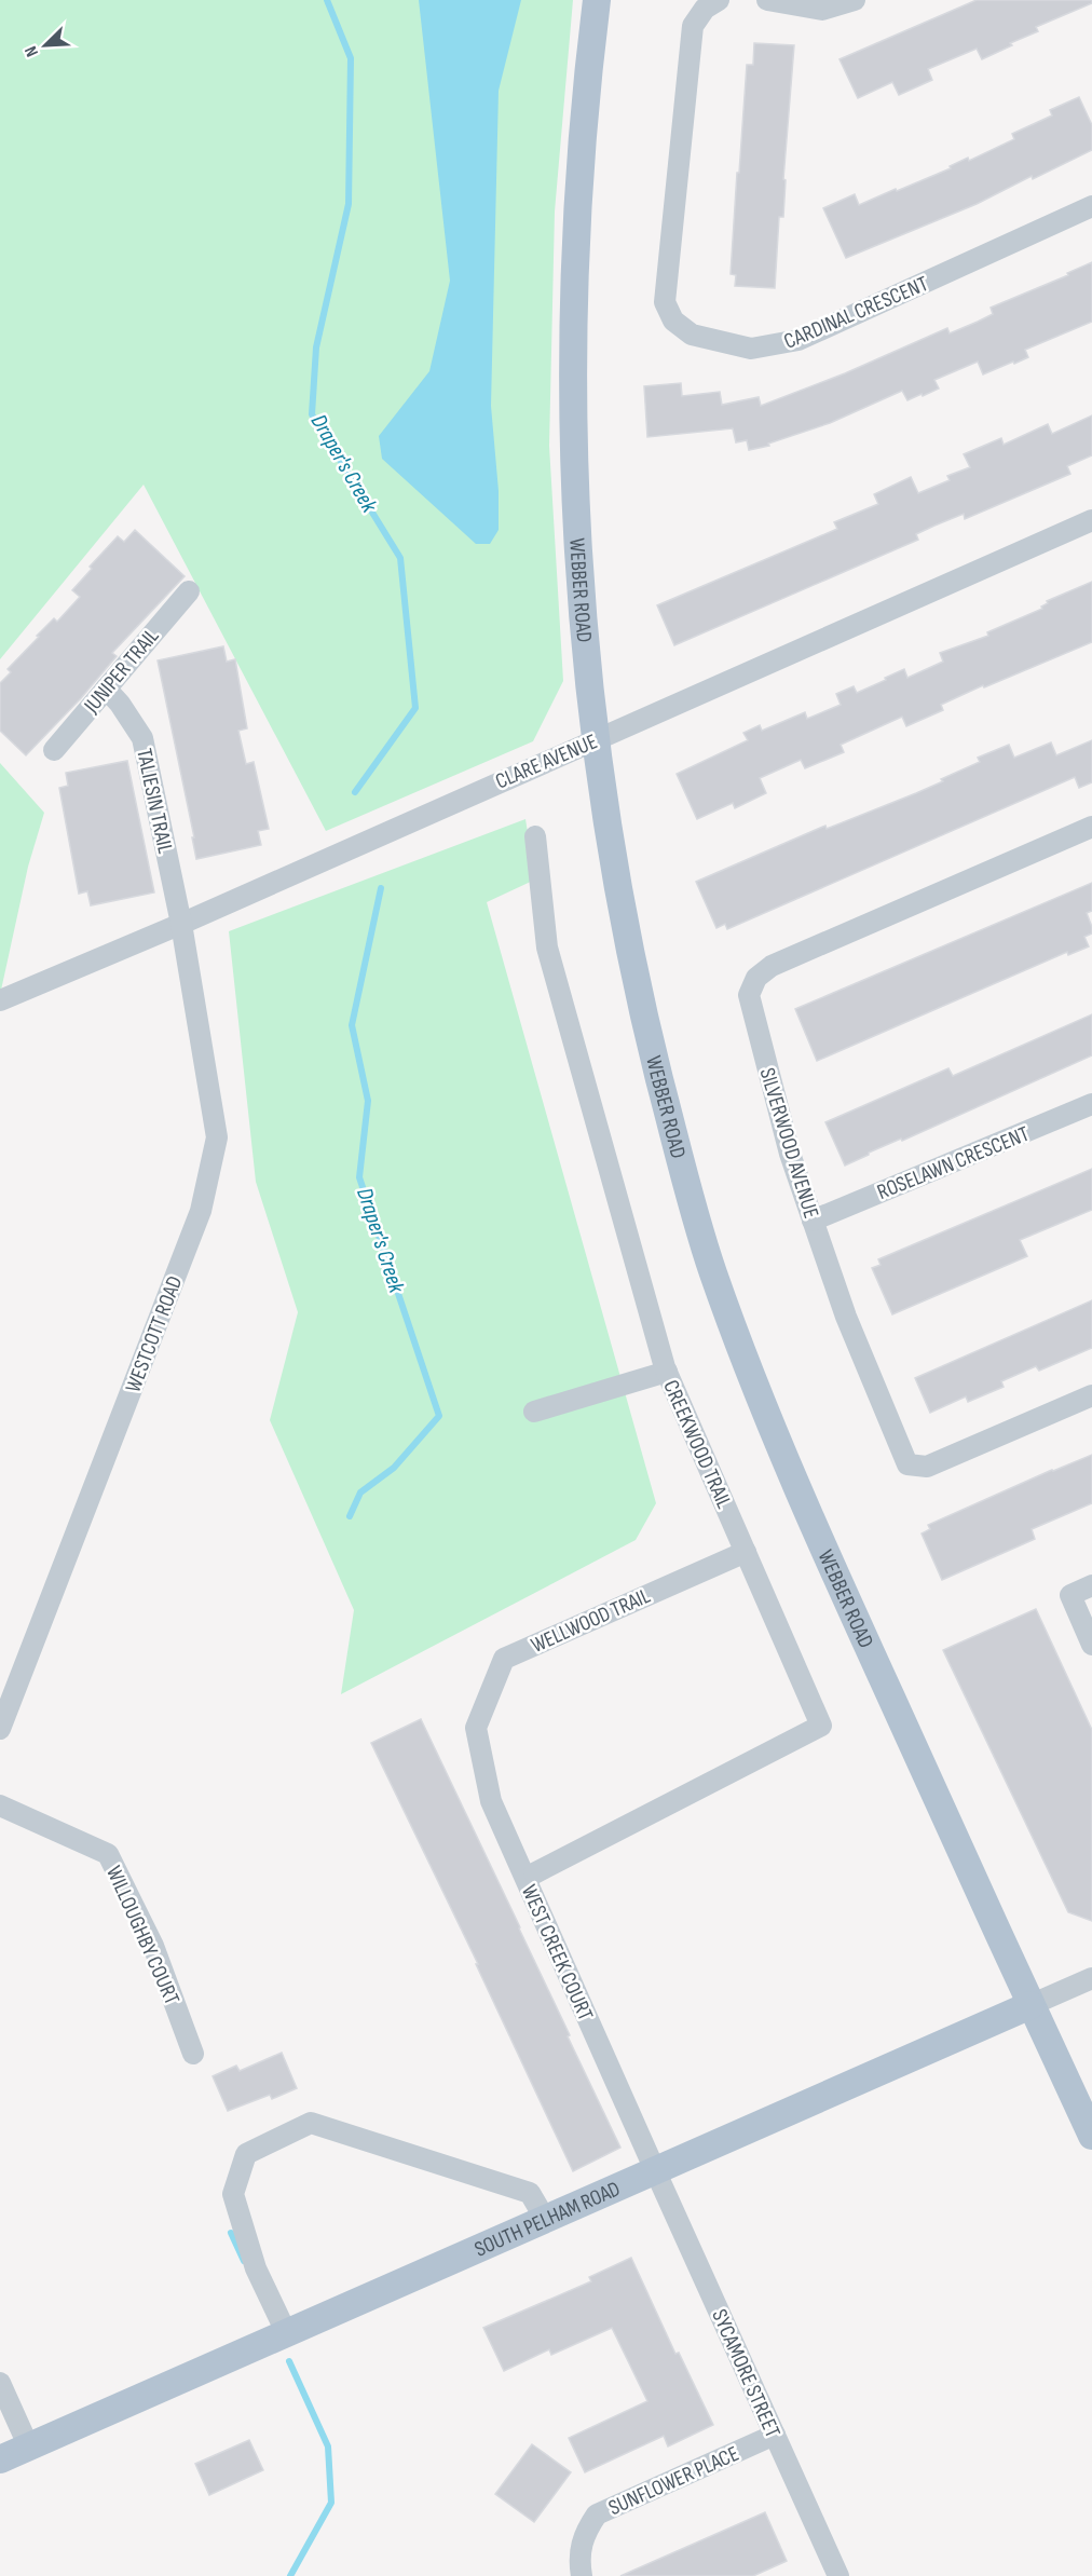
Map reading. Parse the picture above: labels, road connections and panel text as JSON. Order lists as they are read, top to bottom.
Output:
{
  "streets": {
    "main road": ["WEBBER ROAD", "SOUTH PELHAM ROAD"],
    "street": [
      "CARDINAL CRESCENT",
      "JUNIPER TRAIL",
      "CLARE AVENUE",
      "TALIESIN TRAIL",
      "SILVERWOOD AVENUE",
      "ROSELAWN CRESCENT",
      "WESTCOTT ROAD",
      "CREEKWOOD TRAIL",
      "WELLWOOD TRAIL",
      "WILLOUGHBY COURT",
      "WEST CREEK COURT",
      "SYCAMORE STREET",
      "SUNFLOWER PLACE"
    ]
  },
  "crossings": [
    ["WEBBER ROAD", "CLARE AVENUE"],
    ["WEBBER ROAD", "SOUTH PELHAM ROAD"],
    ["JUNIPER TRAIL", "TALIESIN TRAIL"],
    ["CLARE AVENUE", "TALIESIN TRAIL"],
    ["CLARE AVENUE", "WESTCOTT ROAD"],
    ["TALIESIN TRAIL", "WESTCOTT ROAD"],
    ["SILVERWOOD AVENUE", "ROSELAWN CRESCENT"],
    ["CREEKWOOD TRAIL", "WELLWOOD TRAIL"],
    ["WELLWOOD TRAIL", "WEST CREEK COURT"],
    ["WEST CREEK COURT", "SOUTH PELHAM ROAD"],
    ["WEST CREEK COURT", "SYCAMORE STREET"],
    ["SOUTH PELHAM ROAD", "SYCAMORE STREET"],
    ["SYCAMORE STREET", "SUNFLOWER PLACE"]
  ],
  "water": ["Draper's Creek"],
  "north": "bottom left"
}
